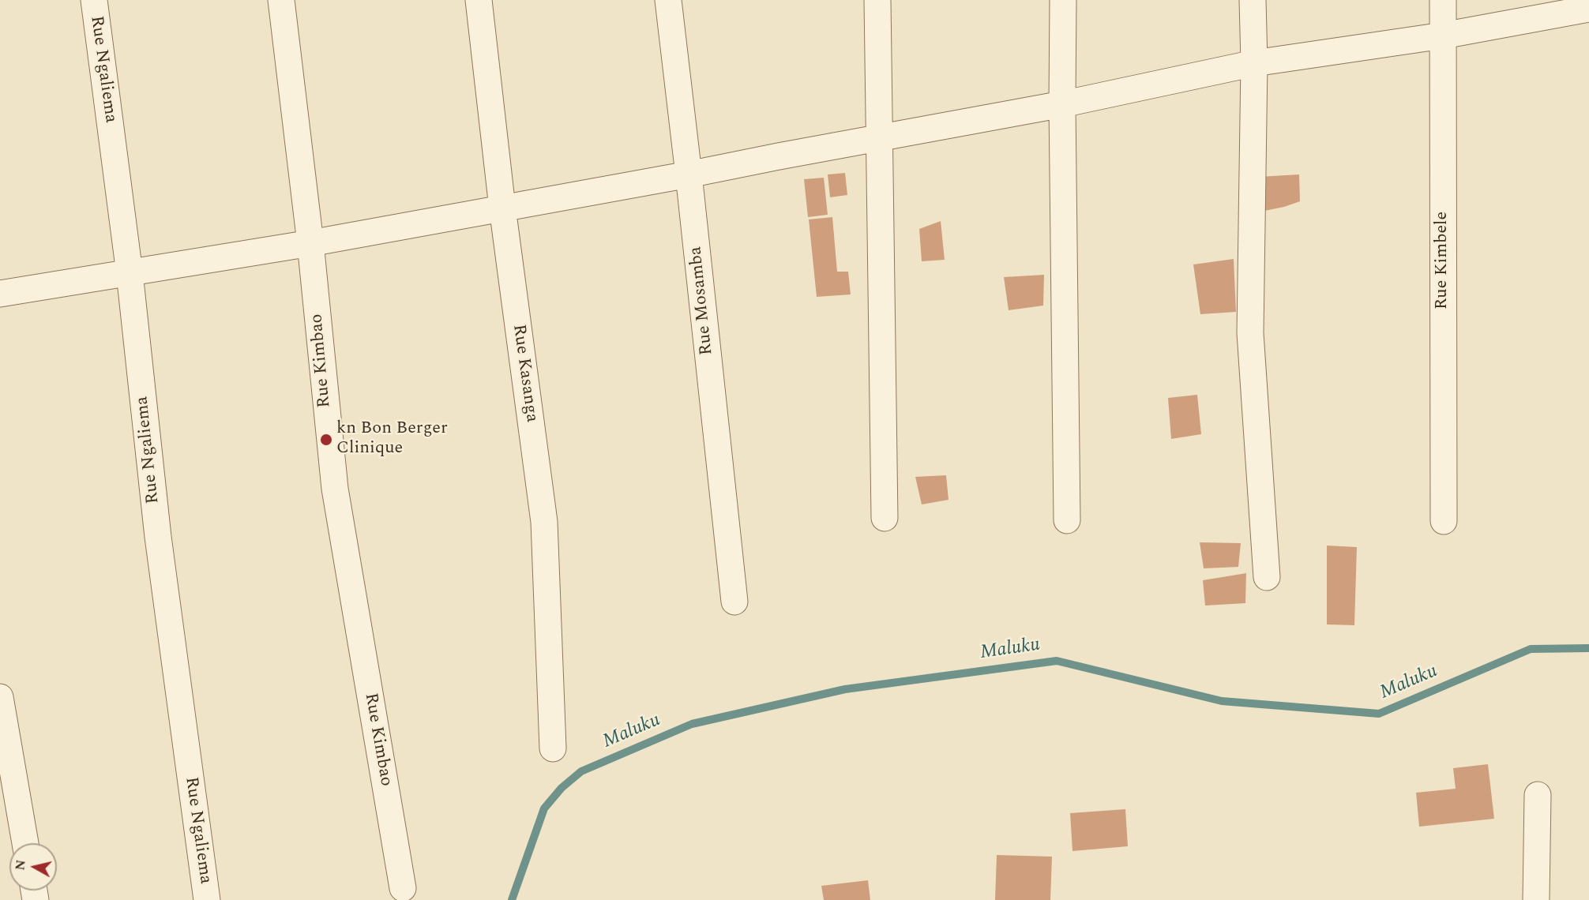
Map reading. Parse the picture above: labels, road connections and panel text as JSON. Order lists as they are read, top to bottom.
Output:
{
  "streets": {
    "street": [
      "Rue Ngaliema",
      "Rue Kimbele",
      "Rue Mosamba",
      "Rue Kimbao",
      "Rue Kasanga"
    ]
  },
  "water": ["Maluku"],
  "places": ["kn Bon Berger Clinique"],
  "north": "left"
}
